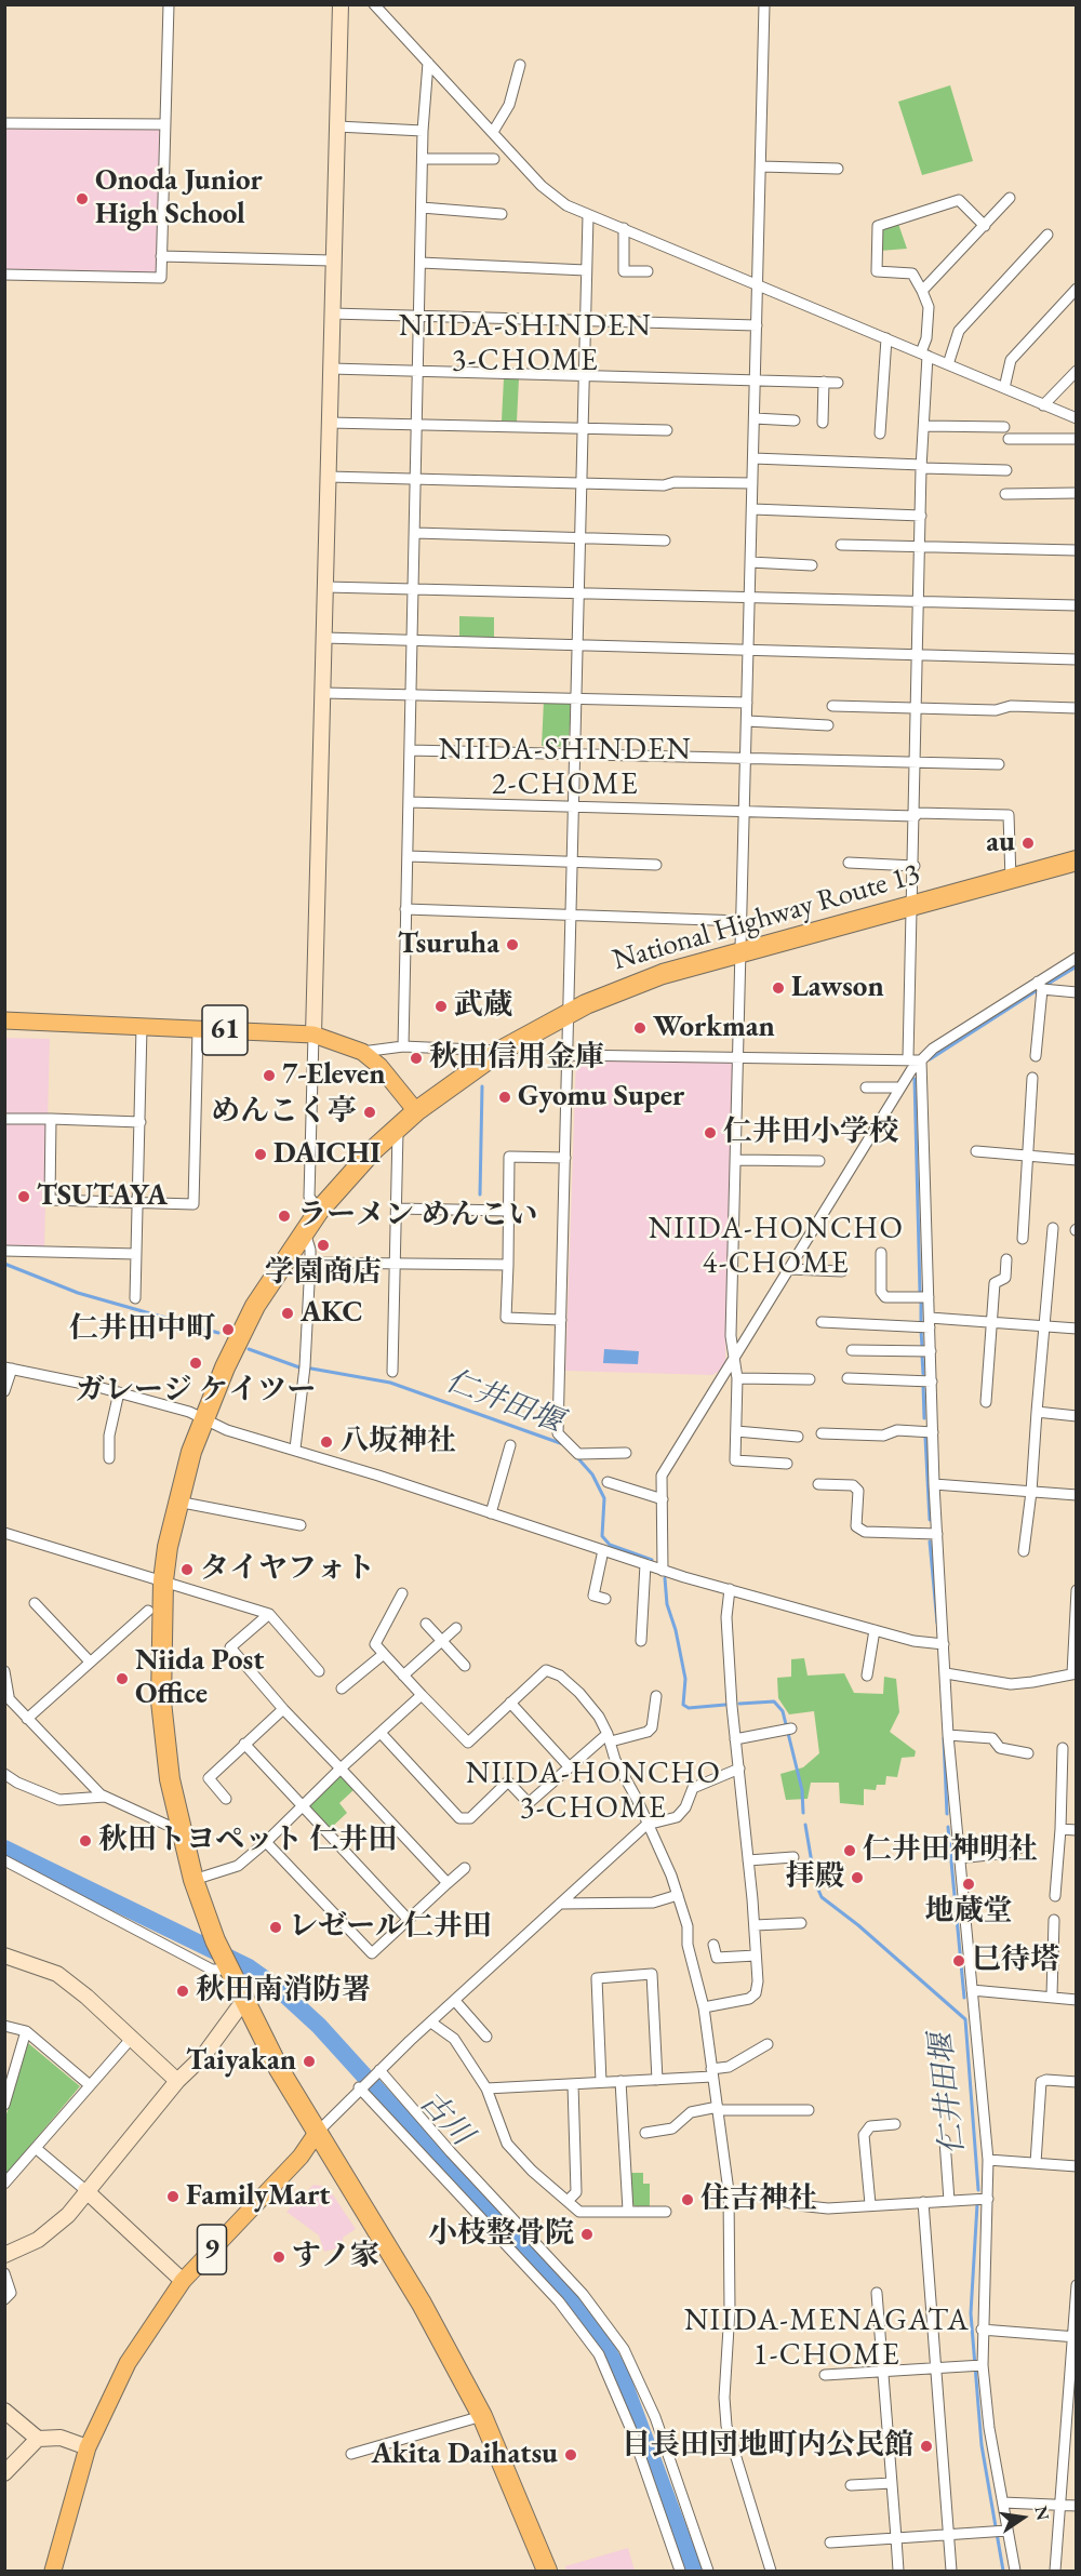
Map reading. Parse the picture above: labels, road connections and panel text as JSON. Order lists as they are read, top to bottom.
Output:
{
  "streets": {
    "highway": ["National Highway Route 13"],
    "main road": ["61", "9"]
  },
  "crossings": [
    ["National Highway Route 13", "61"],
    ["National Highway Route 13", "9"]
  ],
  "districts": [
    "NIIDA-SHINDEN 3-CHOME",
    "NIIDA-SHINDEN 2-CHOME",
    "NIIDA-HONCHO 4-CHOME",
    "NIIDA-HONCHO 3-CHOME",
    "NIIDA-MENAGATA 1-CHOME"
  ],
  "water": ["仁井田堰", "古川"],
  "places": [
    "Onoda Junior High School",
    "au",
    "Tsuruha",
    "Lawson",
    "武蔵",
    "Workman",
    "秋田信用金庫",
    "7-Eleven",
    "Gyomu Super",
    "めんこく亭",
    "仁井田小学校",
    "DAICHI",
    "TSUTAYA",
    "ラーメン めんこい",
    "学園商店",
    "AKC",
    "仁井田中町",
    "ガレージ ケイツー",
    "八坂神社",
    "タイヤフォト",
    "Niida Post Office",
    "秋田トヨペット 仁井田",
    "仁井田神明社",
    "拝殿",
    "地蔵堂",
    "レゼール仁井田",
    "巳待塔",
    "秋田南消防署",
    "Taiyakan",
    "FamilyMart",
    "住吉神社",
    "小枝整骨院",
    "すノ家",
    "目長田団地町内公民館",
    "Akita Daihatsu"
  ],
  "north": "right"
}
